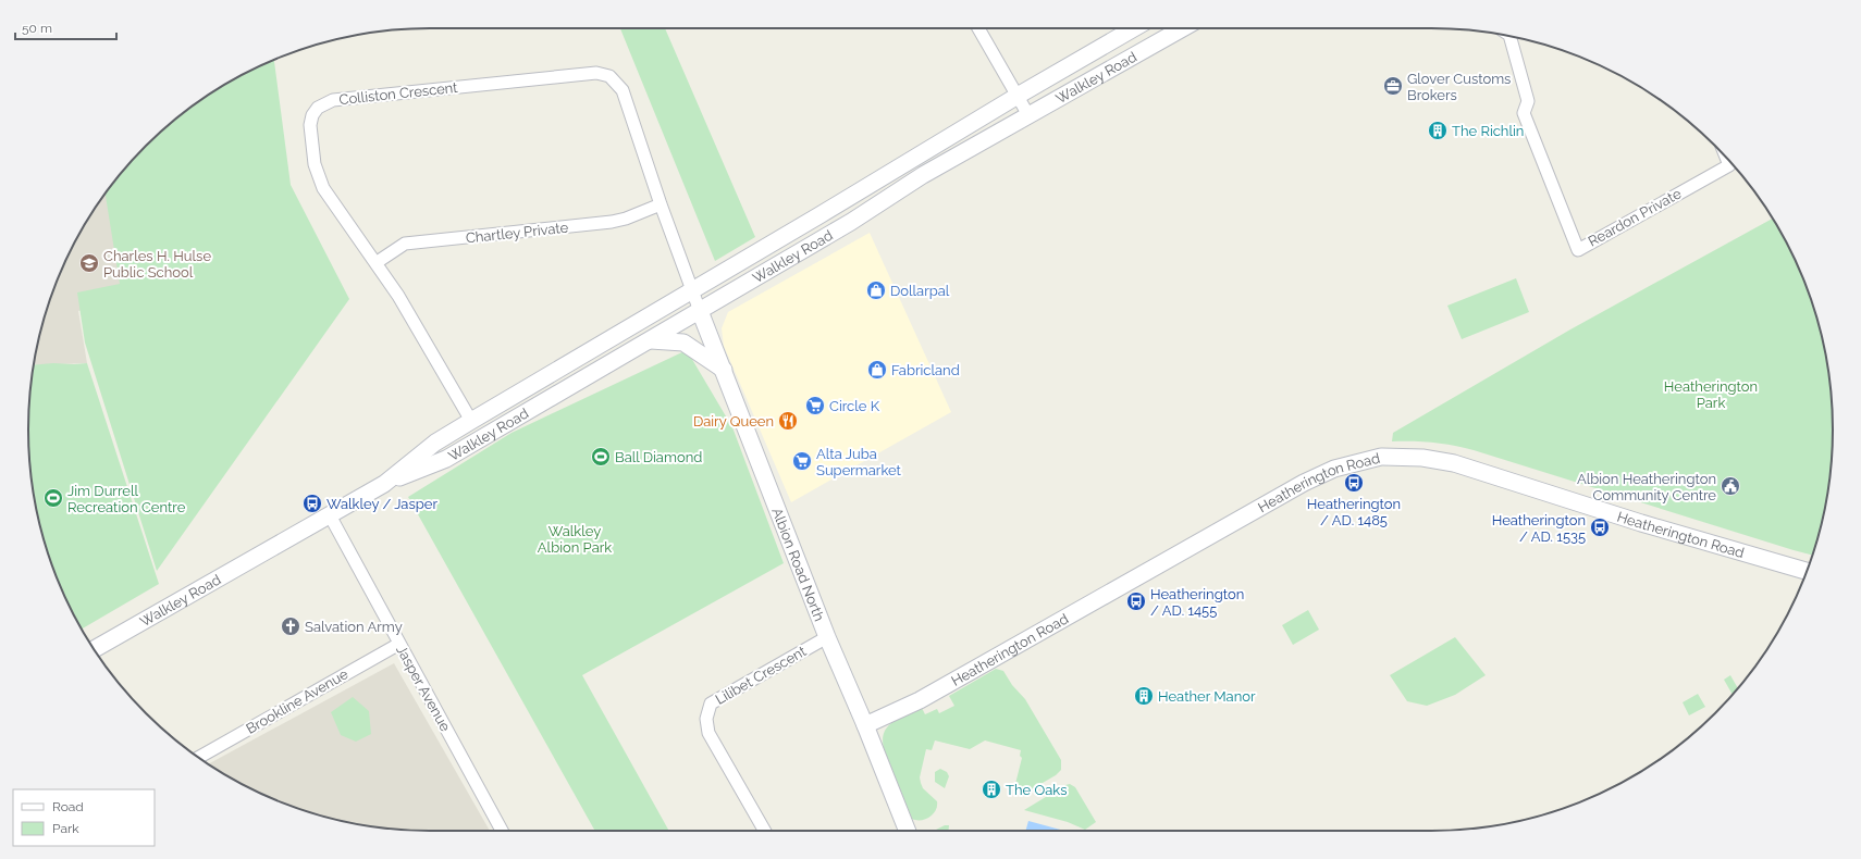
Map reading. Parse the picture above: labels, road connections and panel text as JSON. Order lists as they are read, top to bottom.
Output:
{
  "streets": {
    "main road": ["Walkley Road", "Heatherington Road", "Albion Road North"],
    "street": [
      "Colliston Crescent",
      "Reardon Private",
      "Chartley Private",
      "Lilibet Crescent",
      "Jasper Avenue",
      "Brookline Avenue"
    ]
  },
  "crossings": [
    ["Walkley Road", "Colliston Crescent"],
    ["Walkley Road", "Albion Road North"],
    ["Walkley Road", "Jasper Avenue"],
    ["Colliston Crescent", "Chartley Private"],
    ["Colliston Crescent", "Albion Road North"],
    ["Heatherington Road", "Albion Road North"],
    ["Albion Road North", "Lilibet Crescent"],
    ["Jasper Avenue", "Brookline Avenue"]
  ],
  "parks": ["Heatherington Park", "Walkley Albion Park"],
  "places": {
    "office": ["Glover Customs Brokers"],
    "building": ["The Richlin", "Heather Manor", "The Oaks"],
    "school or university": ["Charles H. Hulse Public School"],
    "shop": ["Dollarpal", "Fabricland"],
    "supermarket": ["Circle K", "Alta Juba Supermarket"],
    "restaurant": ["Dairy Queen"],
    "sports": ["Ball Diamond", "Jim Durrell Recreation Centre"],
    "bus stop": [
      "Heatherington / AD. 1485",
      "Walkley / Jasper",
      "Heatherington / AD. 1535",
      "Heatherington / AD. 1455"
    ],
    "public building": ["Albion Heatherington Community Centre"],
    "church": ["Salvation Army"]
  },
  "legend": ["Road", "Park"],
  "scale_bar": "50 m"
}
